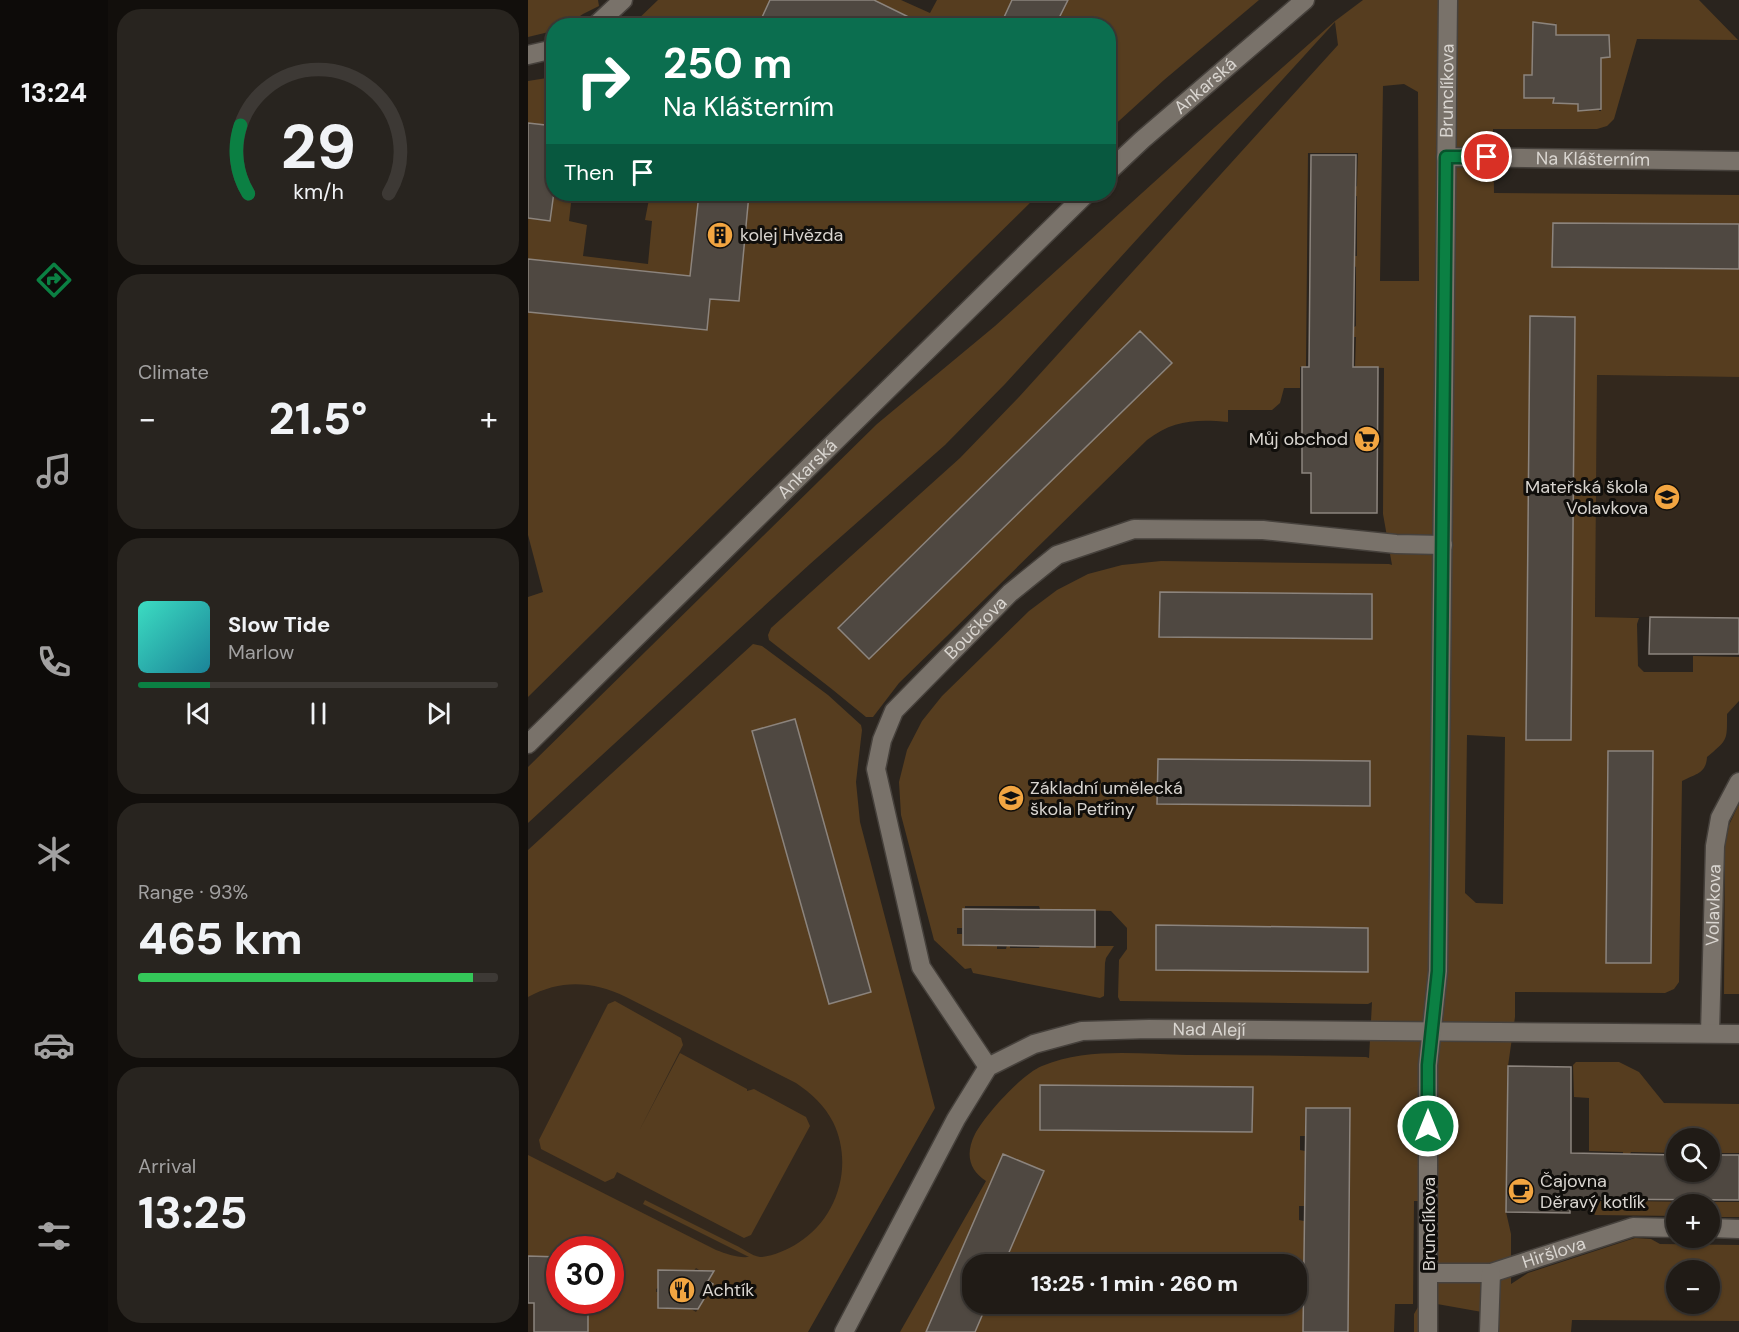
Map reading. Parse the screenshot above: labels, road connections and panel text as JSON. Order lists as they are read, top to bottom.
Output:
{
  "streets": {
    "street": [
      "Ankarská",
      "Brunclíkova",
      "Na Klášterním",
      "Boučkova",
      "Volavkova",
      "Nad Alejí",
      "Hiršlova"
    ]
  },
  "crossings": [
    ["Brunclíkova", "Na Klášterním"],
    ["Brunclíkova", "Boučkova"],
    ["Brunclíkova", "Nad Alejí"],
    ["Brunclíkova", "Hiršlova"],
    ["Boučkova", "Nad Alejí"],
    ["Volavkova", "Nad Alejí"]
  ],
  "places": {
    "building": ["kolej Hvězda"],
    "supermarket": ["Můj obchod"],
    "school or university": ["Mateřská škola Volavkova", "Základní umělecká škola Petřiny"],
    "cafe": ["Čajovna Děravý kotlík"],
    "restaurant": ["Achtík"]
  },
  "page": {
    "tabs": "13:24",
    "turn": ["250 m", "Na Klášterním"],
    "then": "Then",
    "tile": [
      "Climate",
      ["Range · 93%", "465 km"],
      ["Arrival", "13:25"]
    ],
    "heat": ["−", "21.5°", "+"],
    "song": ["Slow Tide", "Marlow"],
    "map_buttons": ["+", "−"],
    "limit": "30",
    "trip": "13:25 · 1 min · 260 m",
    "gauge": ["29", "km/h"]
  }
}
